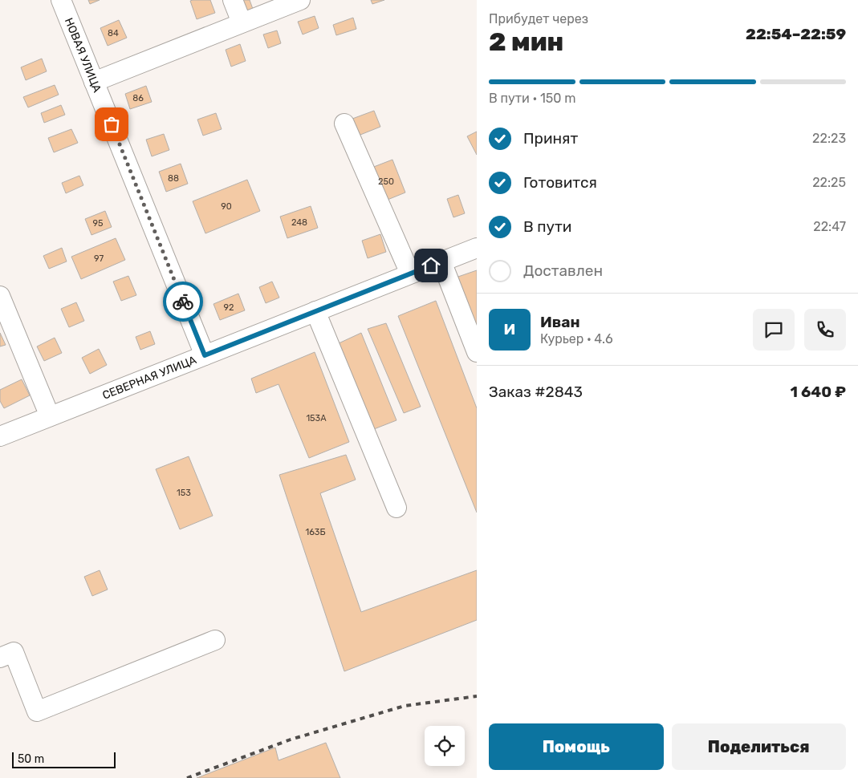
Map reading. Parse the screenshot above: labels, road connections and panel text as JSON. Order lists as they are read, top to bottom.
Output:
{
  "streets": {
    "street": ["НОВАЯ УЛИЦА", "СЕВЕРНАЯ УЛИЦА"]
  },
  "crossings": [
    ["НОВАЯ УЛИЦА", "СЕВЕРНАЯ УЛИЦА"]
  ],
  "house_numbers": [
    "84",
    "86",
    "88",
    "250",
    "90",
    "248",
    "95",
    "97",
    "92",
    "153А",
    "153",
    "163Б"
  ],
  "scale_bar": "50 m",
  "page": {
    "heading": ["2 мин", "Прибудет через", "22:54–22:59"],
    "panel": [
      "Иван",
      "Курьер · 4.6",
      "Заказ #2843",
      "1 640 ₽"
    ],
    "bar": "В пути · 150 m",
    "list": [
      ["Принят", "22:23"],
      ["Готовится", "22:25"],
      ["В пути", "22:47"],
      "Доставлен"
    ],
    "round": "И",
    "buttons": ["Помощь", "Поделиться"],
    "scale": "50 m"
  }
}
